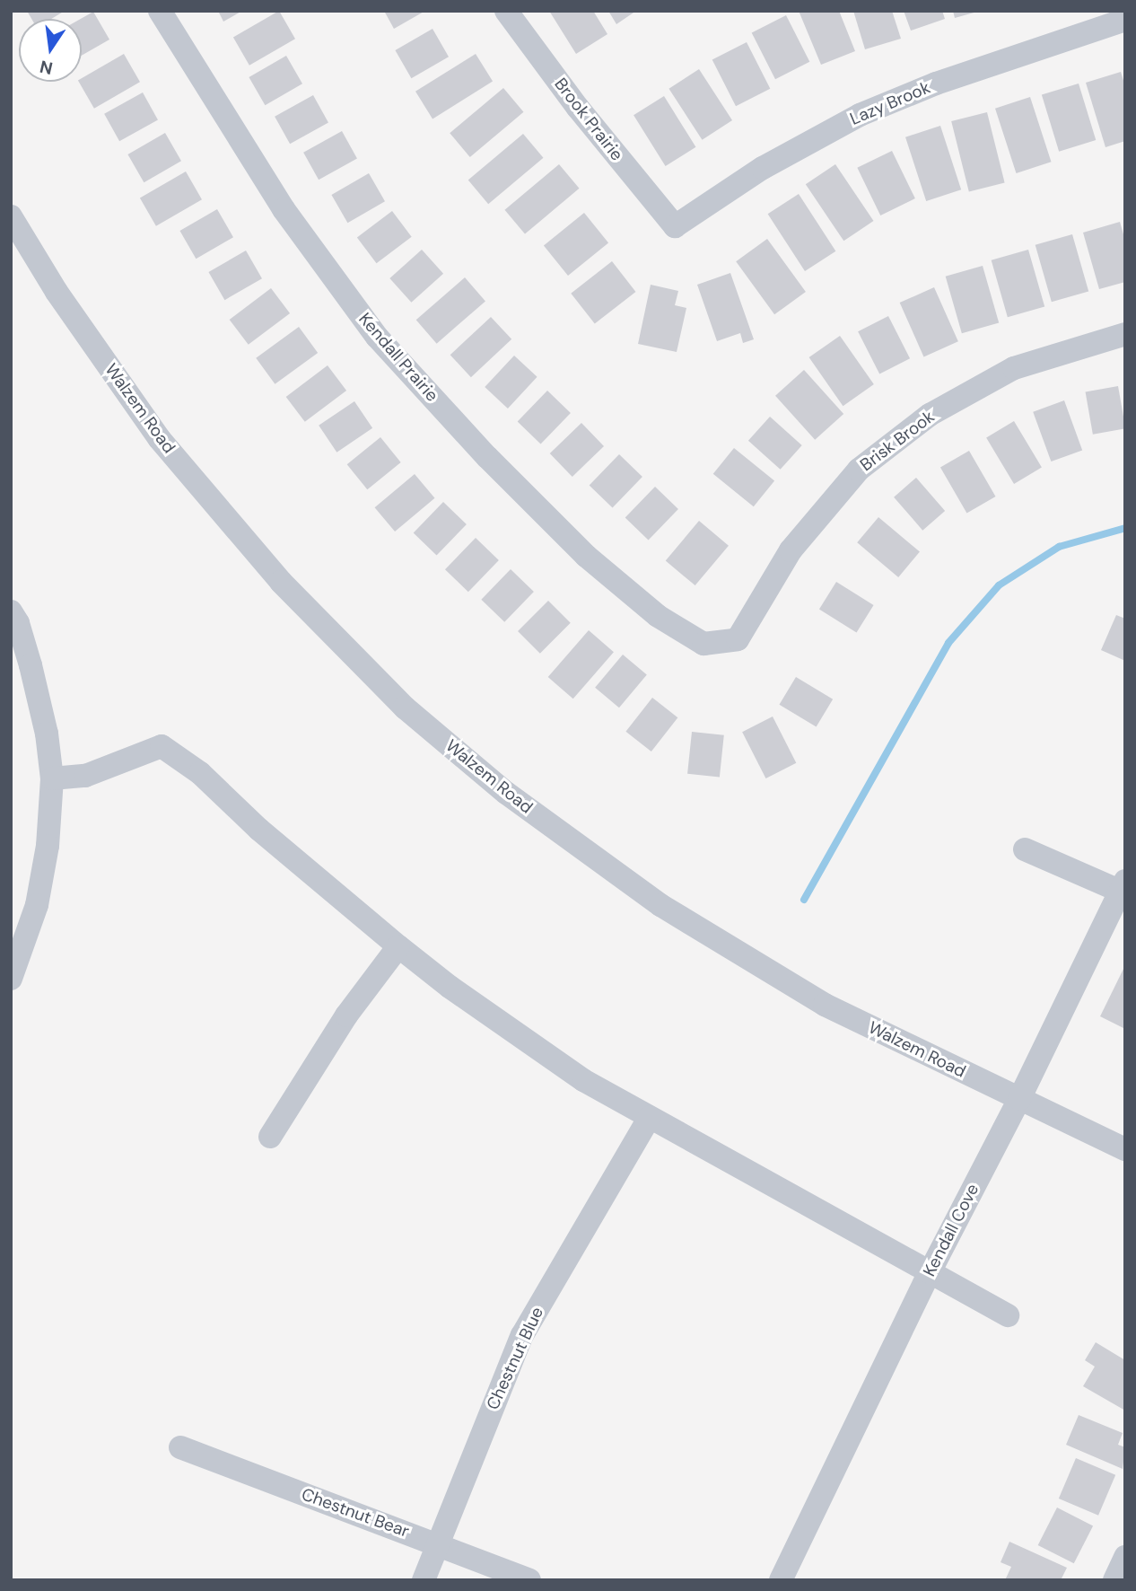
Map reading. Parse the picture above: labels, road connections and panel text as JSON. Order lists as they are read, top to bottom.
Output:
{
  "streets": {
    "street": [
      "Lazy Brook",
      "Brook Prairie",
      "Kendall Prairie",
      "Walzem Road",
      "Brisk Brook",
      "Kendall Cove",
      "Chestnut Blue",
      "Chestnut Bear"
    ]
  },
  "crossings": [
    ["Lazy Brook", "Brook Prairie"],
    ["Kendall Prairie", "Brisk Brook"],
    ["Walzem Road", "Kendall Cove"],
    ["Chestnut Blue", "Chestnut Bear"]
  ],
  "north": "bottom"
}
